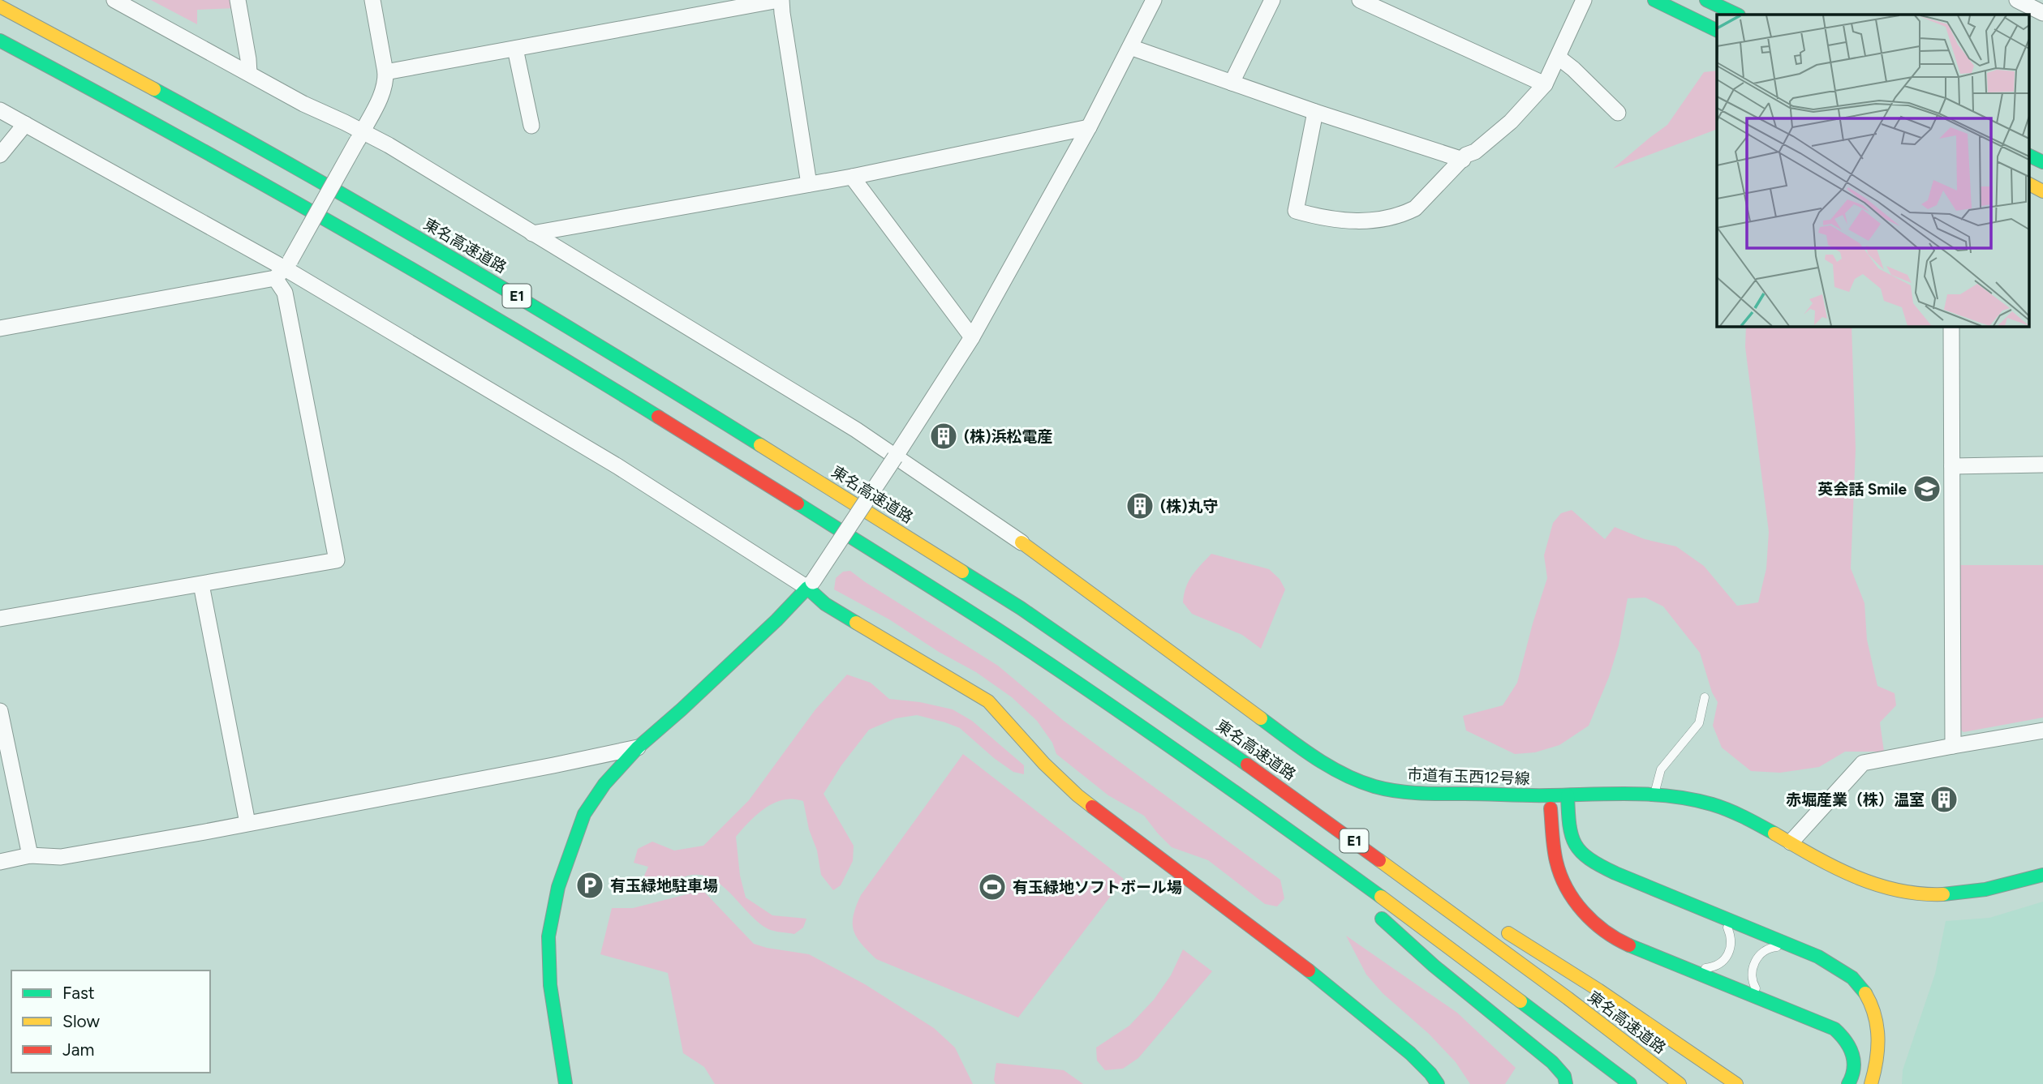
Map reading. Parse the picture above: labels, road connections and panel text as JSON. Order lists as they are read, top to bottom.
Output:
{
  "streets": {
    "main road": ["東名高速道路", "E1", "市道有玉西12号線"]
  },
  "places": {
    "building": ["(株)浜松電産", "(株)丸守", "赤堀産業（株）温室"],
    "school or university": ["英会話 Smile"],
    "parking": ["有玉緑地駐車場"],
    "sports": ["有玉緑地ソフトボール場"]
  },
  "legend": ["Fast", "Slow", "Jam"]
}
